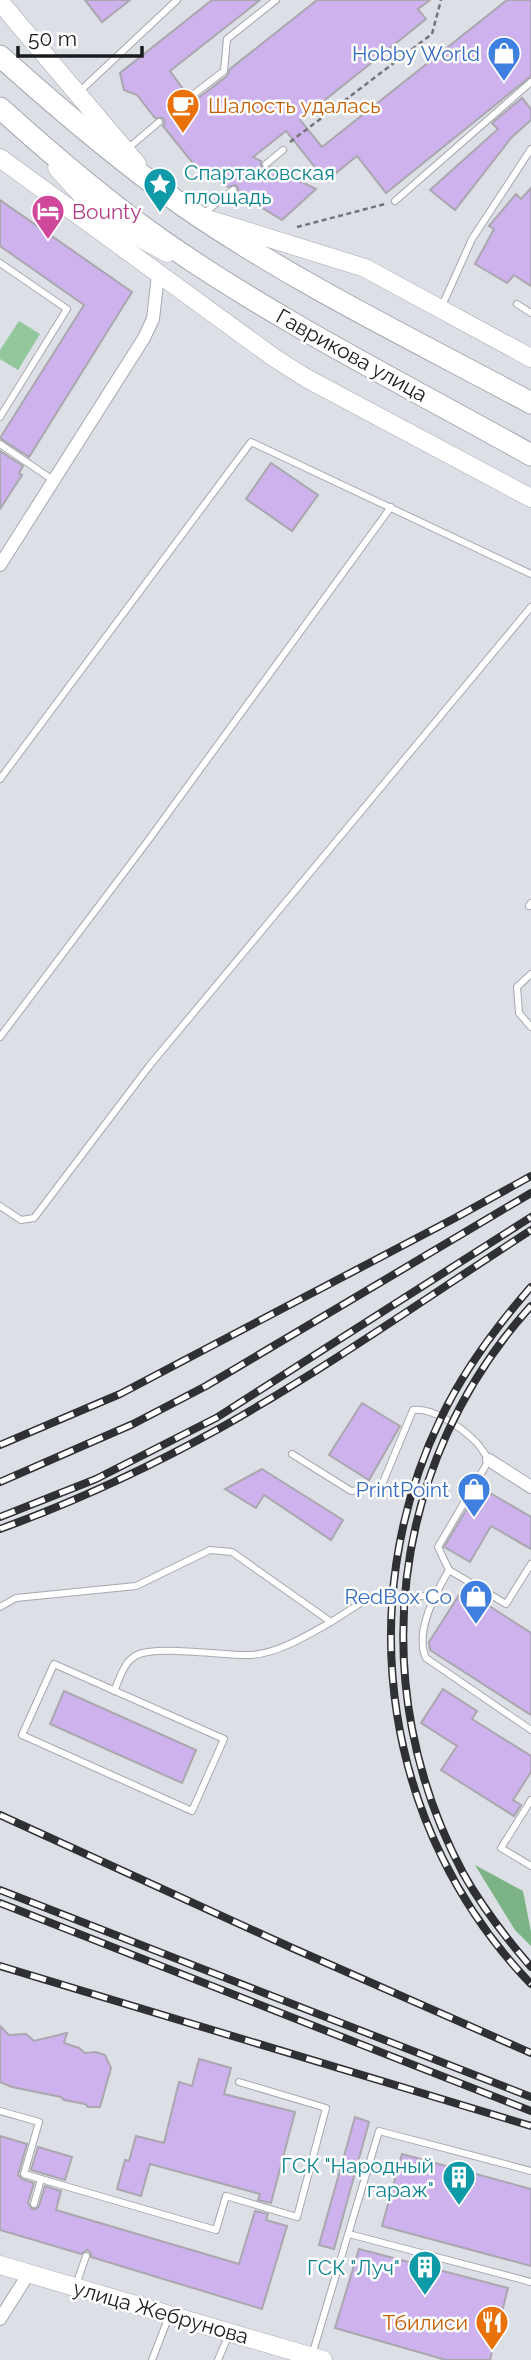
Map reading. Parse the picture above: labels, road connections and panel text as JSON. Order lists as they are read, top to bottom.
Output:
{
  "streets": {
    "main road": ["Гаврикова улица"],
    "street": ["улица Жебрунова"]
  },
  "places": {
    "shop": ["Hobby World", "PrintPoint", "RedBox Co"],
    "cafe": ["Шалость удалась"],
    "place": ["Спартаковская площадь"],
    "hotel": ["Bounty"],
    "building": ["ГСК \"Народный гараж\"", "ГСК \"Луч\""],
    "restaurant": ["Тбилиси"]
  },
  "scale_bar": "50 m"
}
